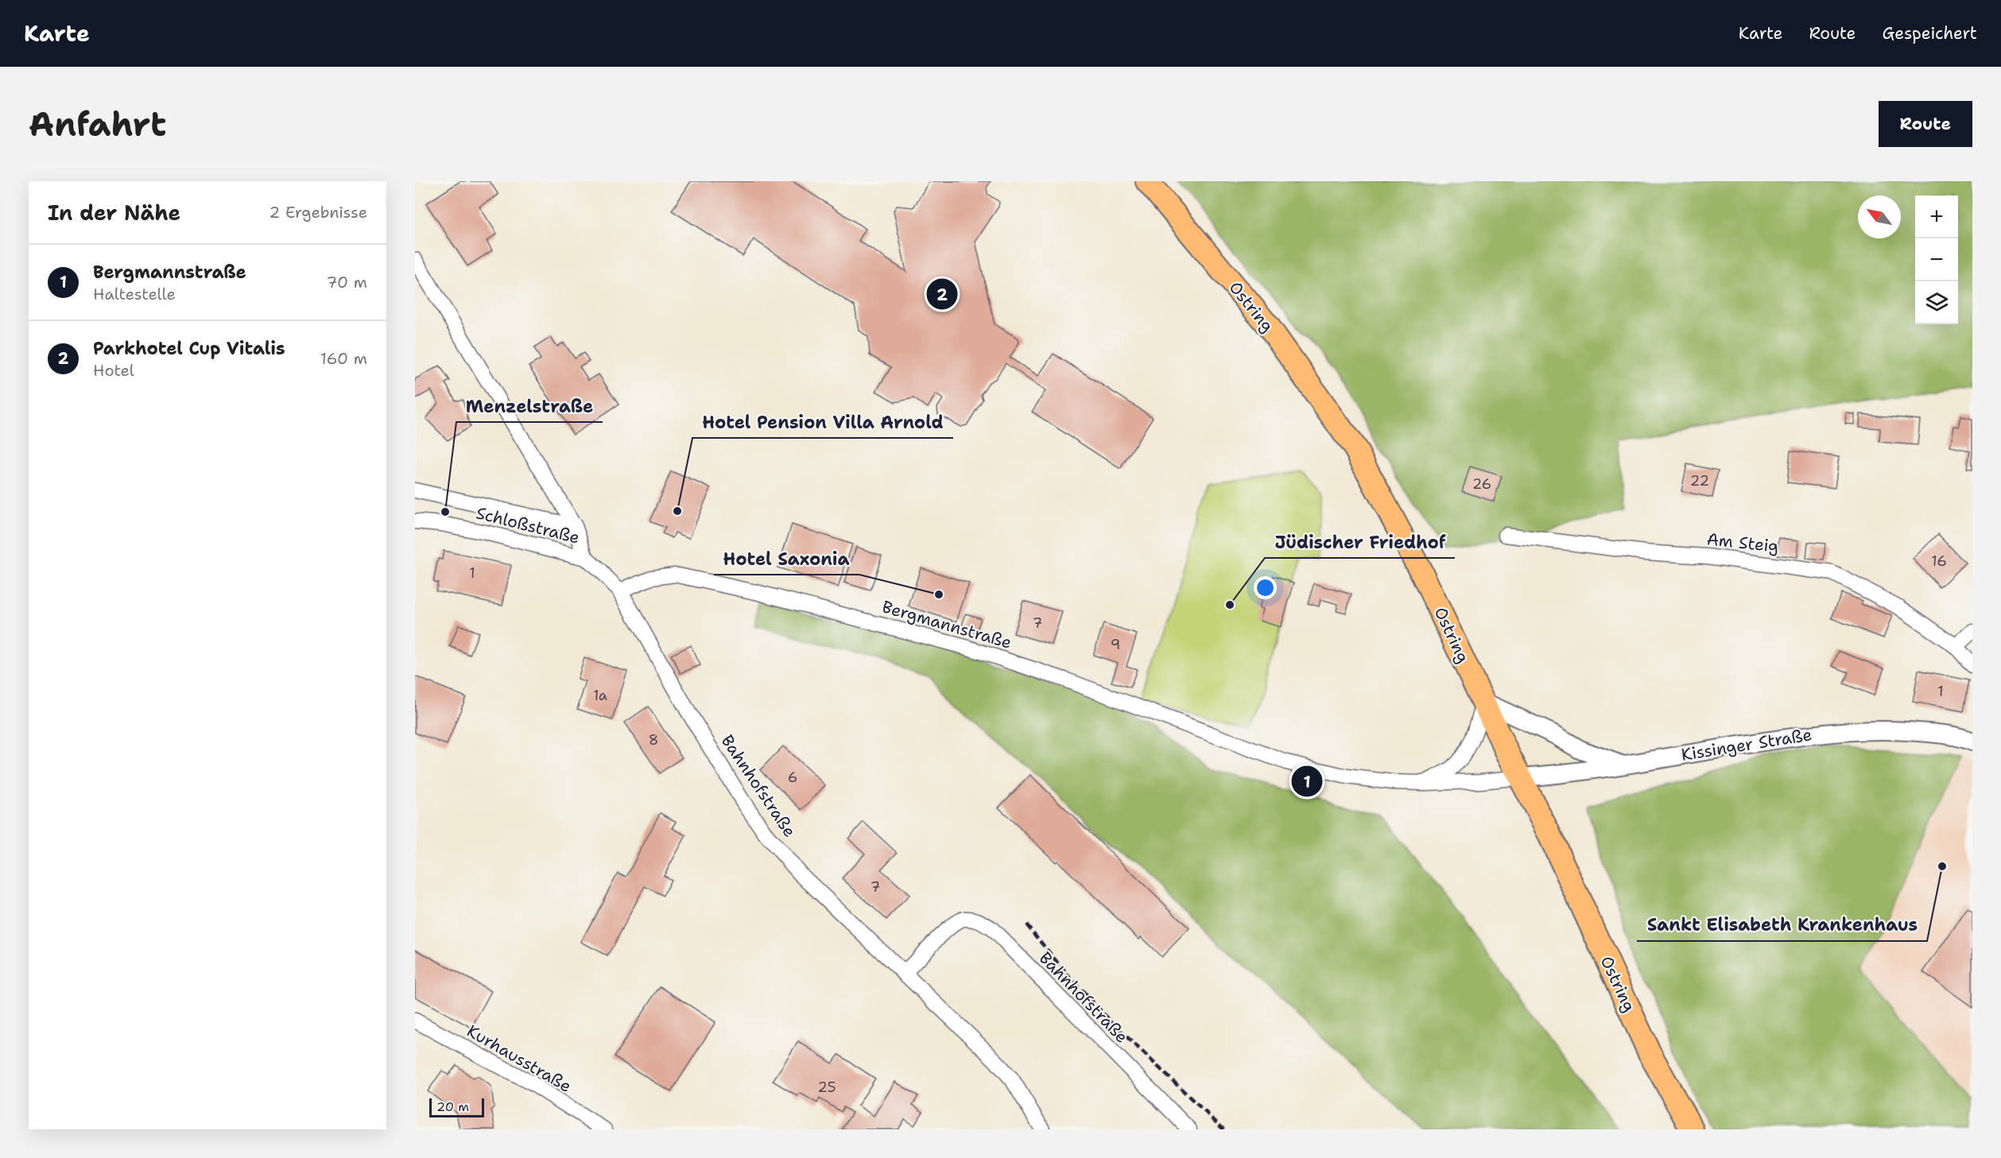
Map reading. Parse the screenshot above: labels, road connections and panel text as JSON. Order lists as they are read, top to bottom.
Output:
{
  "streets": {
    "main road": ["Ostring"],
    "street": [
      "Schloßstraße",
      "Am Steig",
      "Bergmannstraße",
      "Kissinger Straße",
      "Bahnhofstraße",
      "Kurhausstraße"
    ]
  },
  "crossings": [
    ["Ostring", "Bergmannstraße"],
    ["Ostring", "Kissinger Straße"],
    ["Schloßstraße", "Bergmannstraße"],
    ["Schloßstraße", "Bahnhofstraße"],
    ["Bergmannstraße", "Kissinger Straße"],
    ["Bergmannstraße", "Bahnhofstraße"]
  ],
  "places": [
    "Hotel Pension Villa Arnold",
    "Menzelstraße",
    "Hotel Saxonia",
    "Jüdischer Friedhof",
    "Sankt Elisabeth Krankenhaus"
  ],
  "house_numbers": [
    "22",
    "26",
    "16",
    "1",
    "7",
    "9",
    "1",
    "1a",
    "8",
    "6",
    "7",
    "25"
  ],
  "scale_bar": "20 m",
  "north": "top left",
  "page": {
    "header": "Karte",
    "nav": ["Karte", "Route", "Gespeichert"],
    "buttons": "Route",
    "title": "Anfahrt",
    "heading": ["In der Nähe", "2 Ergebnisse"],
    "map_buttons": ["+", "−"],
    "list": [
      {
        "mark": "1",
        "name": "Bergmannstraße",
        "note": "Haltestelle",
        "value": "70 m"
      },
      {
        "mark": "2",
        "name": "Parkhotel Cup Vitalis",
        "note": "Hotel",
        "value": "160 m"
      }
    ],
    "pins": ["2", "1"],
    "scale": "20 m"
  }
}
